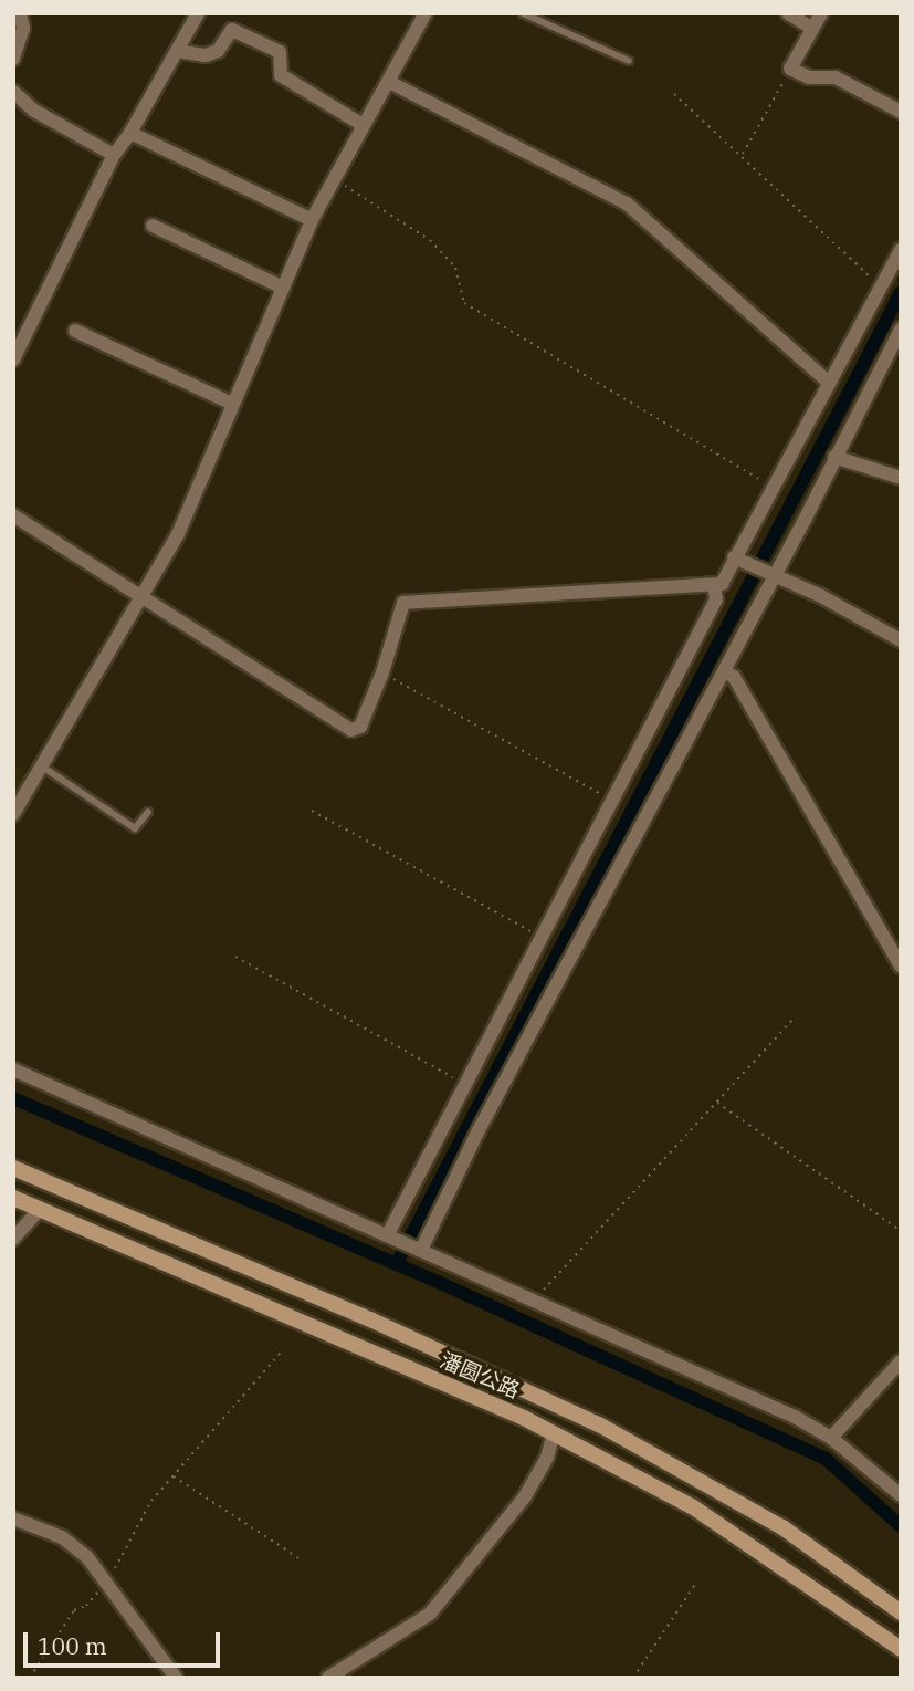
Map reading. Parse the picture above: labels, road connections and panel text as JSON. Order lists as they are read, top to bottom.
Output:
{
  "streets": {
    "main road": ["潘圆公路"]
  },
  "scale_bar": "100 m"
}
